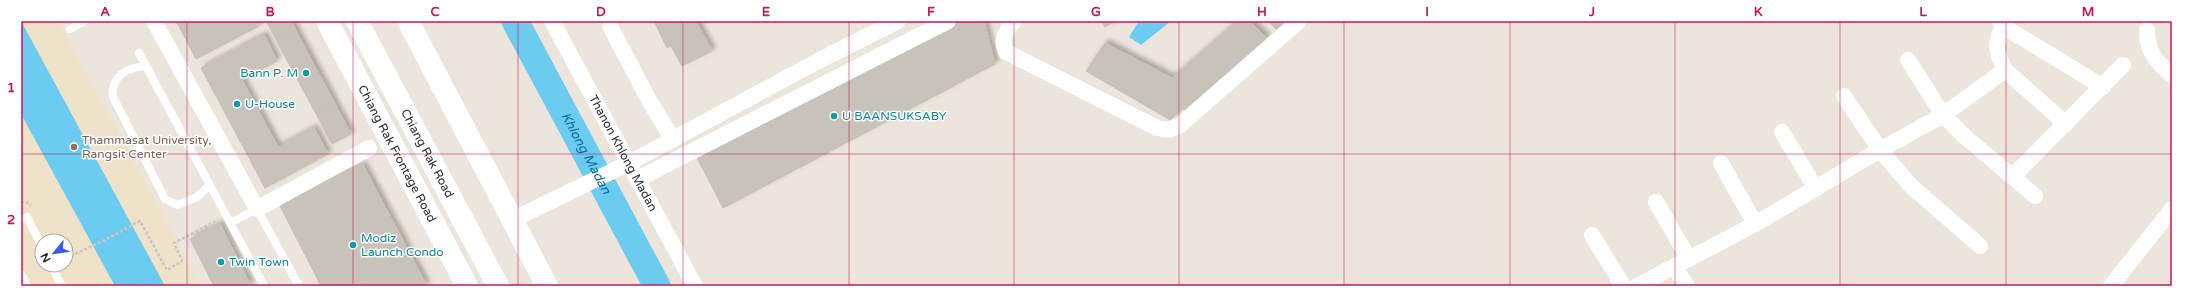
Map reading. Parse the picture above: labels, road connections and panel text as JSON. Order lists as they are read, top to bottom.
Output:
{
  "streets": {
    "main road": ["Chiang Rak Frontage Road", "Chiang Rak Road"],
    "street": ["Thanon Khlong Madan"]
  },
  "water": ["Khlong Madan"],
  "places": [
    "Bann P. M",
    "U-House",
    "U BAANSUKSABY",
    "Thammasat University, Rangsit Center",
    "Modiz Launch Condo",
    "Twin Town"
  ],
  "north": "bottom left",
  "grid": {
    "columns": [
      "A",
      "B",
      "C",
      "D",
      "E",
      "F",
      "G",
      "H",
      "I",
      "J",
      "K",
      "L",
      "M"
    ],
    "rows": ["1", "2"]
  }
}
